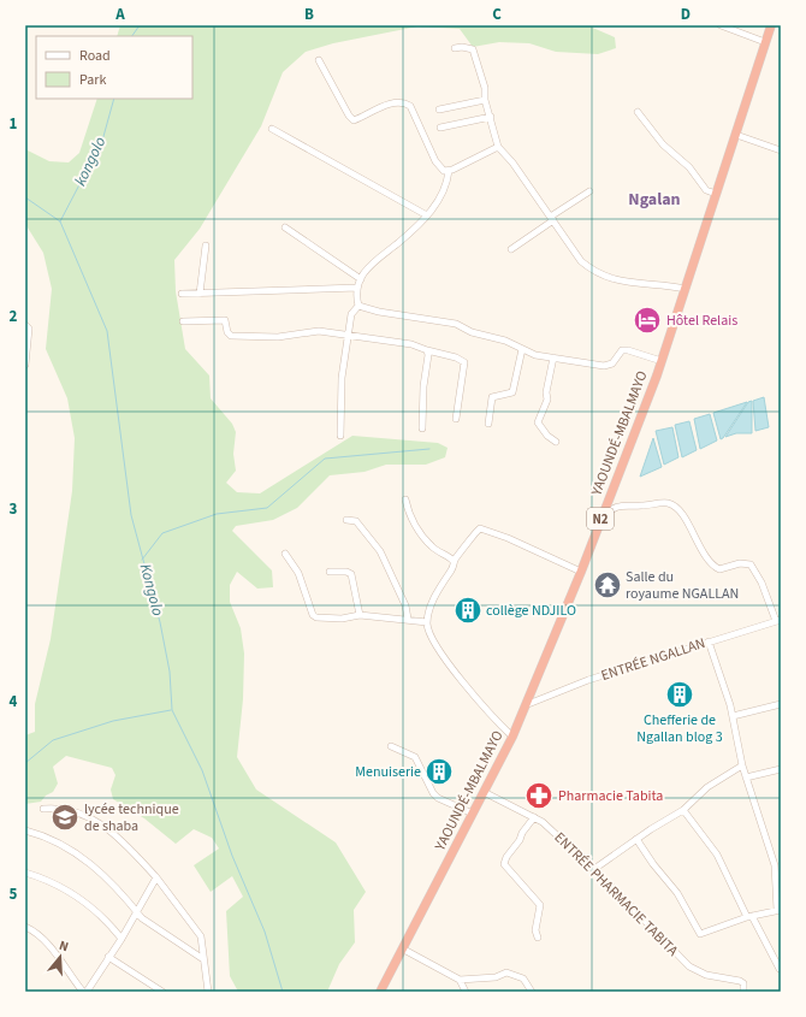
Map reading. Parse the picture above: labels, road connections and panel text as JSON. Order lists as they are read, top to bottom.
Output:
{
  "streets": {
    "highway": ["YAOUNDÉ-MBALMAYO", "N2"],
    "street": ["ENTRÉE NGALLAN", "ENTRÉE PHARMACIE TABITA"]
  },
  "crossings": [
    ["YAOUNDÉ-MBALMAYO", "ENTRÉE NGALLAN"],
    ["YAOUNDÉ-MBALMAYO", "ENTRÉE PHARMACIE TABITA"]
  ],
  "districts": ["Ngalan"],
  "water": ["kongolo", "Kongolo"],
  "places": {
    "hotel": ["Hôtel Relais"],
    "temple": ["Salle du royaume NGALLAN"],
    "building": ["collège NDJILO", "Chefferie de Ngallan blog 3", "Menuiserie"],
    "pharmacy": ["Pharmacie Tabita"],
    "school or university": ["lycée technique de shaba"]
  },
  "legend": ["Road", "Park"],
  "north": "top",
  "grid": {
    "columns": [
      "A",
      "B",
      "C",
      "D"
    ],
    "rows": [
      "1",
      "2",
      "3",
      "4",
      "5"
    ]
  }
}
